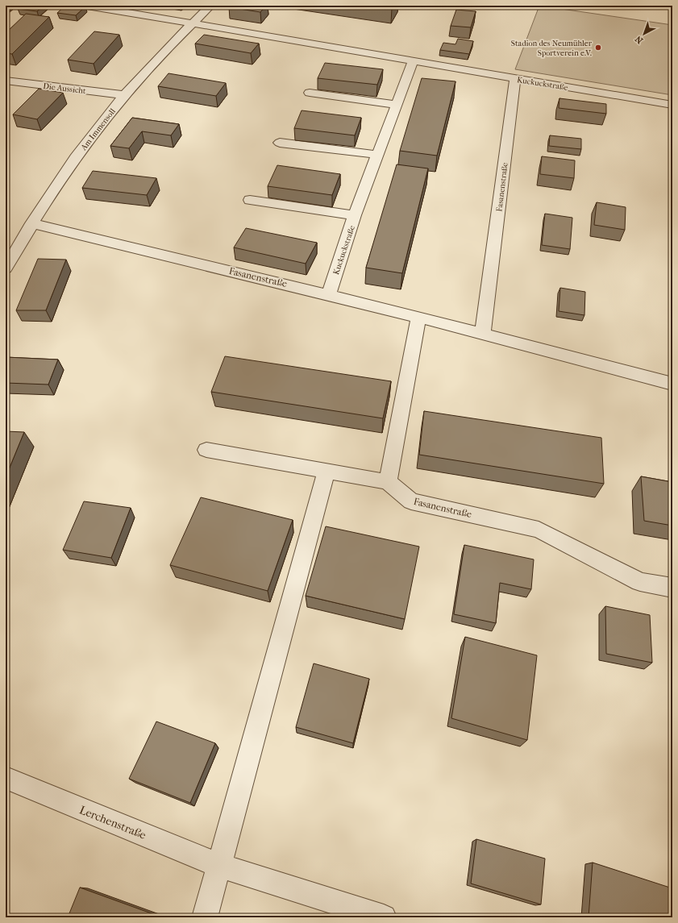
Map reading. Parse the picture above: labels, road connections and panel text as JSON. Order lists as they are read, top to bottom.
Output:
{
  "streets": {
    "street": [
      "Kuckuckstraße",
      "Die Aussicht",
      "Am Immensoll",
      "Fasanenstraße",
      "Lerchenstraße"
    ]
  },
  "crossings": [
    ["Kuckuckstraße", "Am Immensoll"],
    ["Kuckuckstraße", "Fasanenstraße"],
    ["Die Aussicht", "Am Immensoll"],
    ["Am Immensoll", "Fasanenstraße"]
  ],
  "places": ["Stadion des Neumühler Sportverein e.V."],
  "north": "bottom left"
}
